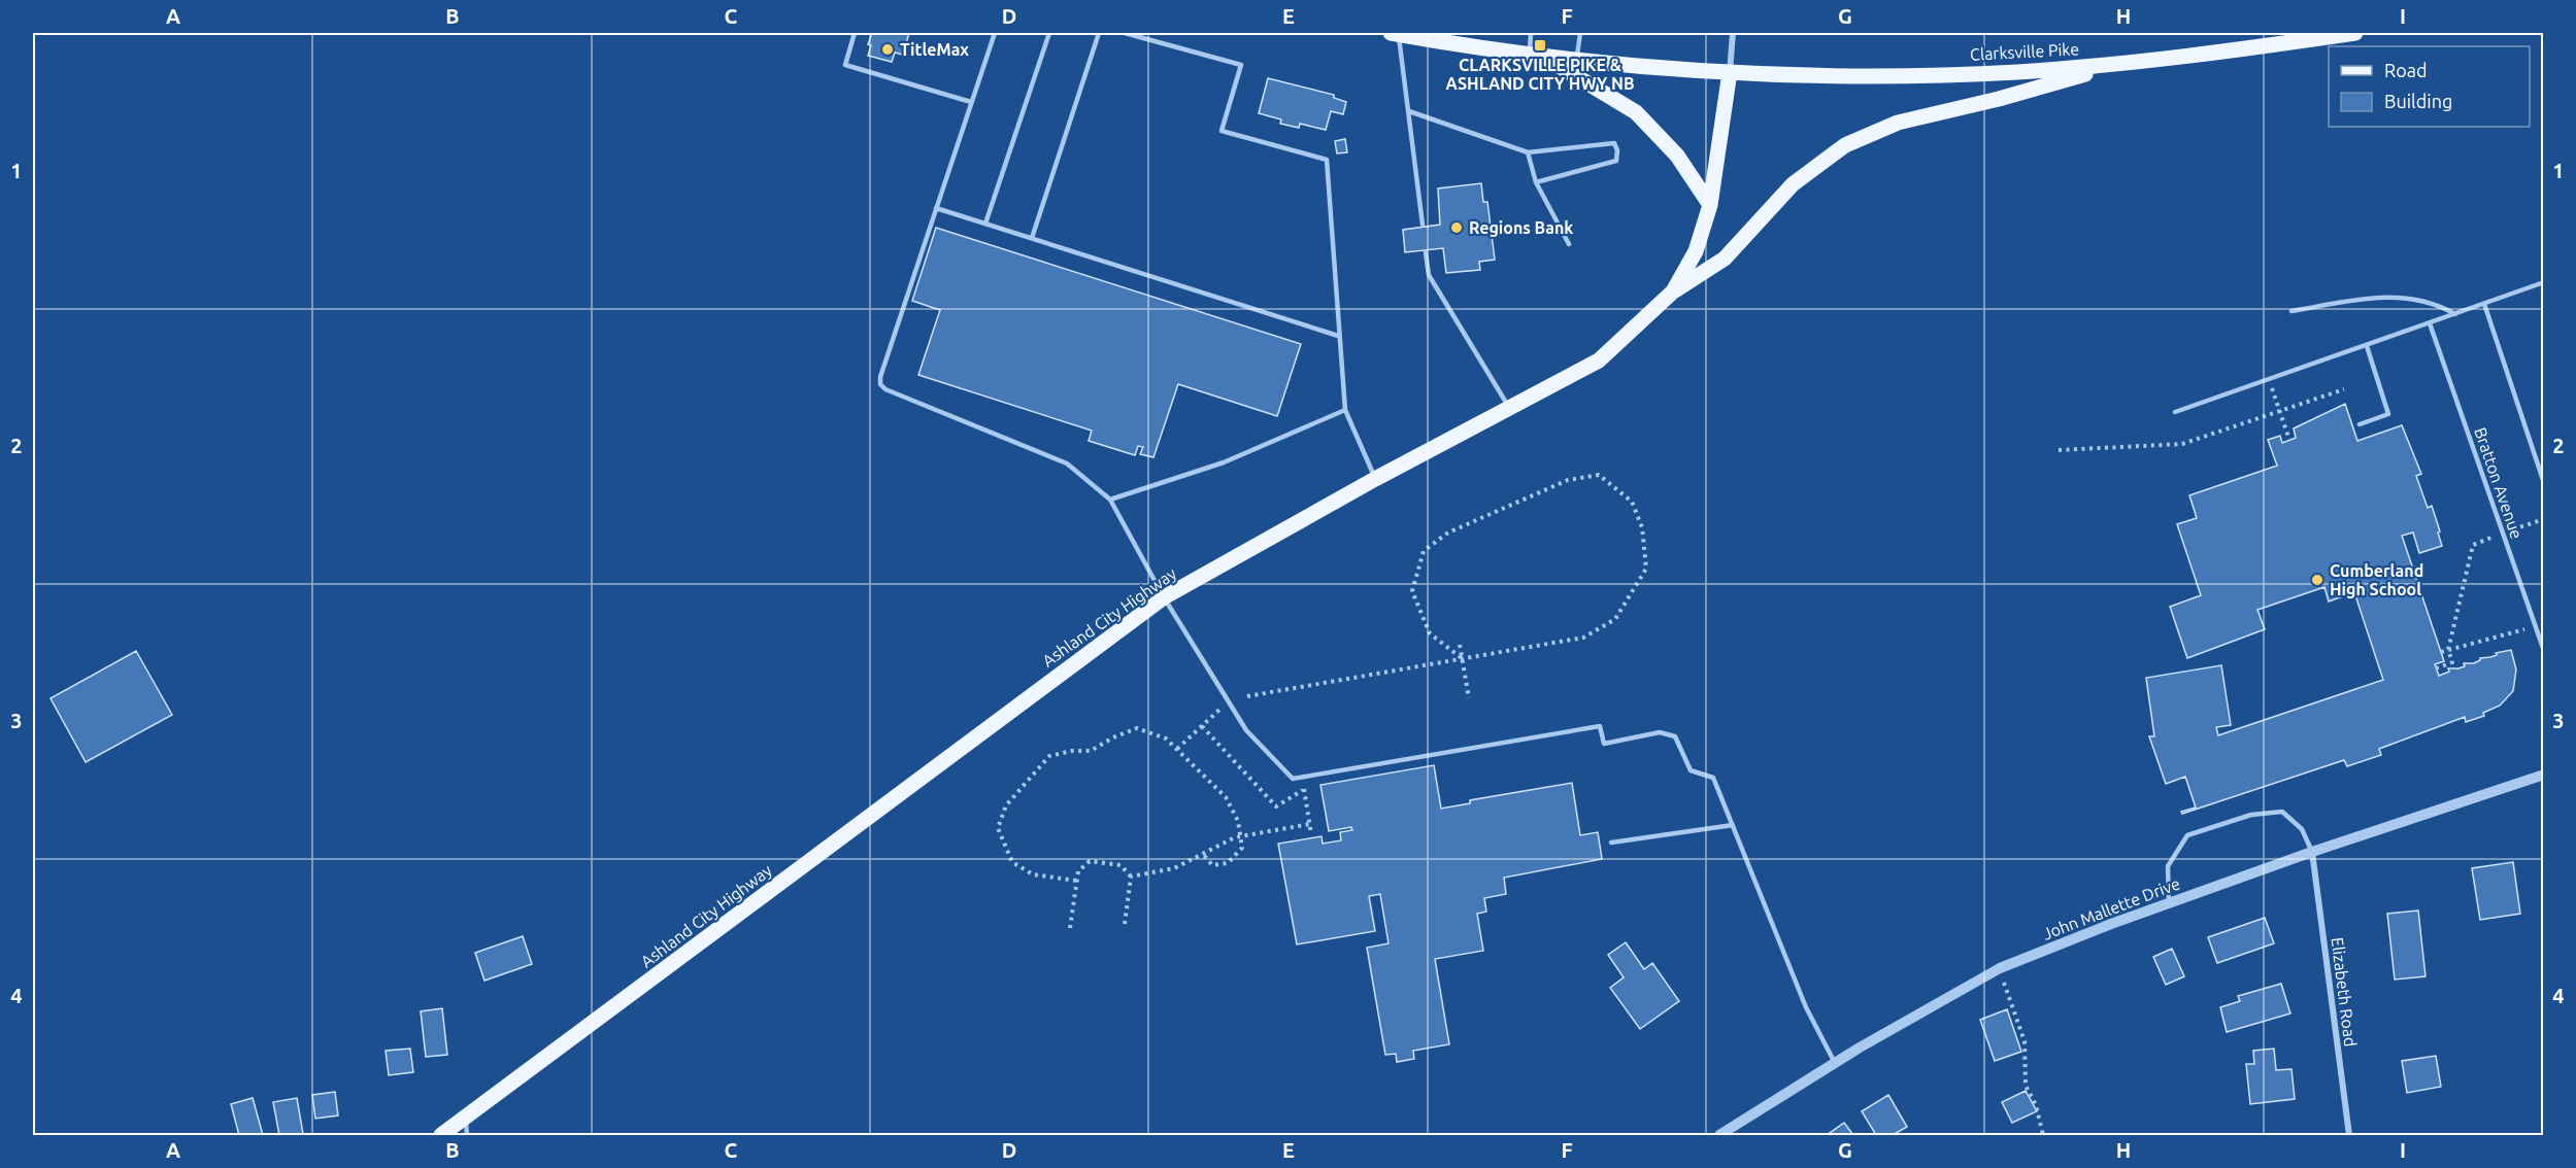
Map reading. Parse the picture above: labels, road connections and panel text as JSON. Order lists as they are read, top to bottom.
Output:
{
  "streets": {
    "main road": ["Clarksville Pike", "Ashland City Highway"],
    "street": ["John Mallette Drive", "Elizabeth Road"],
    "lane": ["Bratton Avenue"]
  },
  "crossings": [
    ["Clarksville Pike", "Ashland City Highway"],
    ["John Mallette Drive", "Elizabeth Road"]
  ],
  "places": {
    "transit": ["CLARKSVILLE PIKE & ASHLAND CITY HWY NB"],
    "other": ["TitleMax", "Regions Bank", "Cumberland High School"]
  },
  "legend": ["Road", "Building"],
  "grid": {
    "columns": [
      "A",
      "B",
      "C",
      "D",
      "E",
      "F",
      "G",
      "H",
      "I"
    ],
    "rows": [
      "1",
      "2",
      "3",
      "4"
    ]
  }
}
